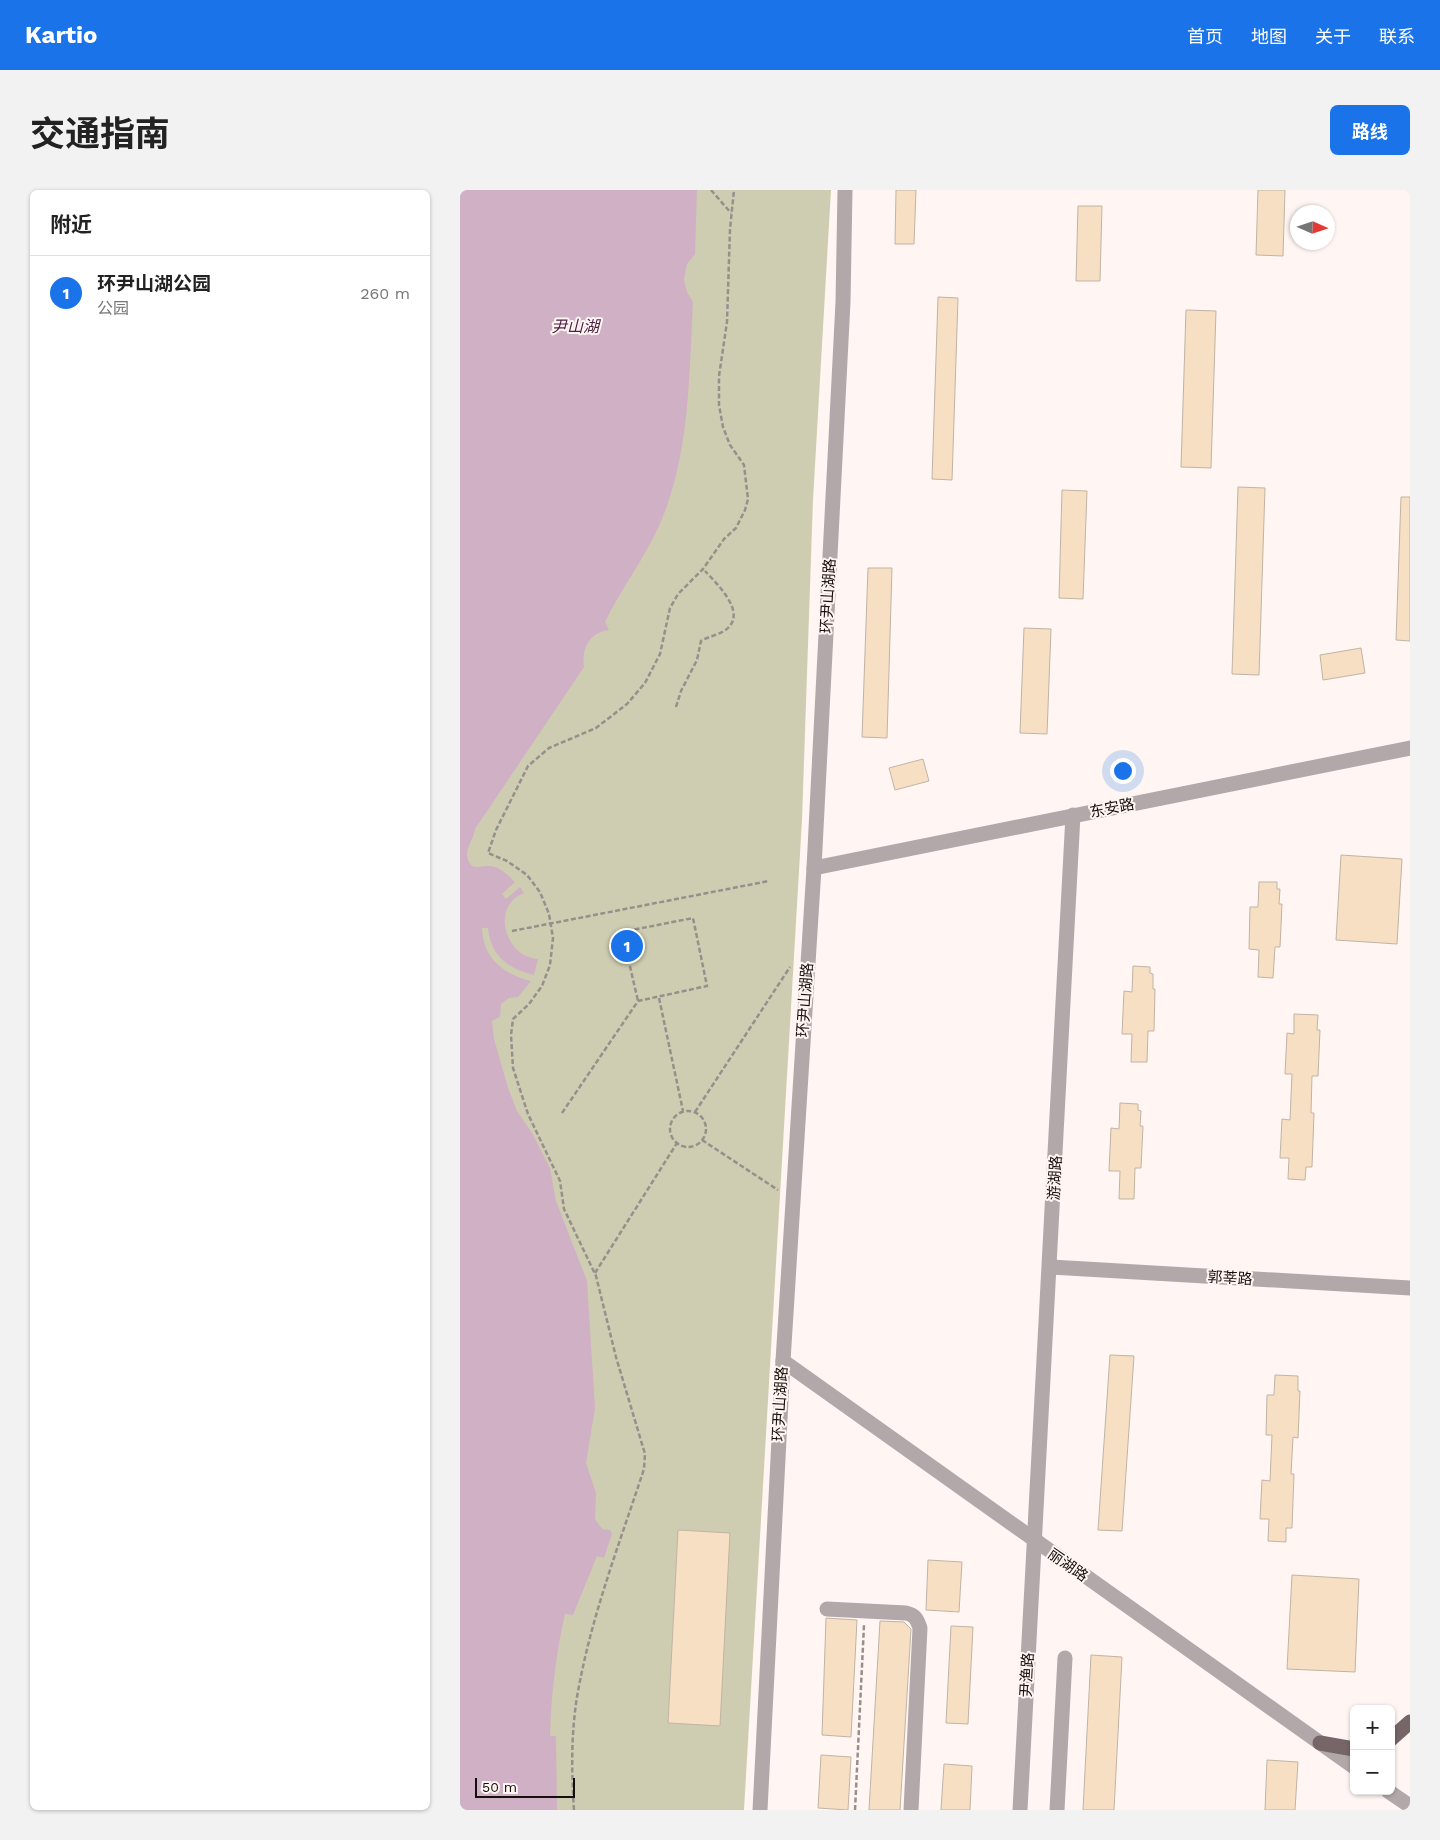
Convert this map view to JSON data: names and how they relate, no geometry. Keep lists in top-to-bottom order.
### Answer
{
  "streets": {
    "street": [
      "环尹山湖路",
      "东安路",
      "游湖路",
      "郭莘路",
      "丽湖路",
      "尹渔路"
    ]
  },
  "crossings": [
    ["环尹山湖路", "东安路"],
    ["环尹山湖路", "丽湖路"],
    ["东安路", "游湖路"],
    ["游湖路", "郭莘路"],
    ["游湖路", "丽湖路"],
    ["游湖路", "尹渔路"],
    ["丽湖路", "尹渔路"]
  ],
  "water": ["尹山湖"],
  "scale_bar": "50 m",
  "north": "right",
  "page": {
    "header": "Kartio",
    "nav": [
      "首页",
      "地图",
      "关于",
      "联系"
    ],
    "title": "交通指南",
    "buttons": "路线",
    "heading": "附近",
    "list": [
      {
        "mark": "1",
        "name": "环尹山湖公园",
        "note": "公园",
        "value": "260 m"
      }
    ],
    "pins": "1",
    "map_buttons": ["+", "−"],
    "scale": "50 m"
  }
}
